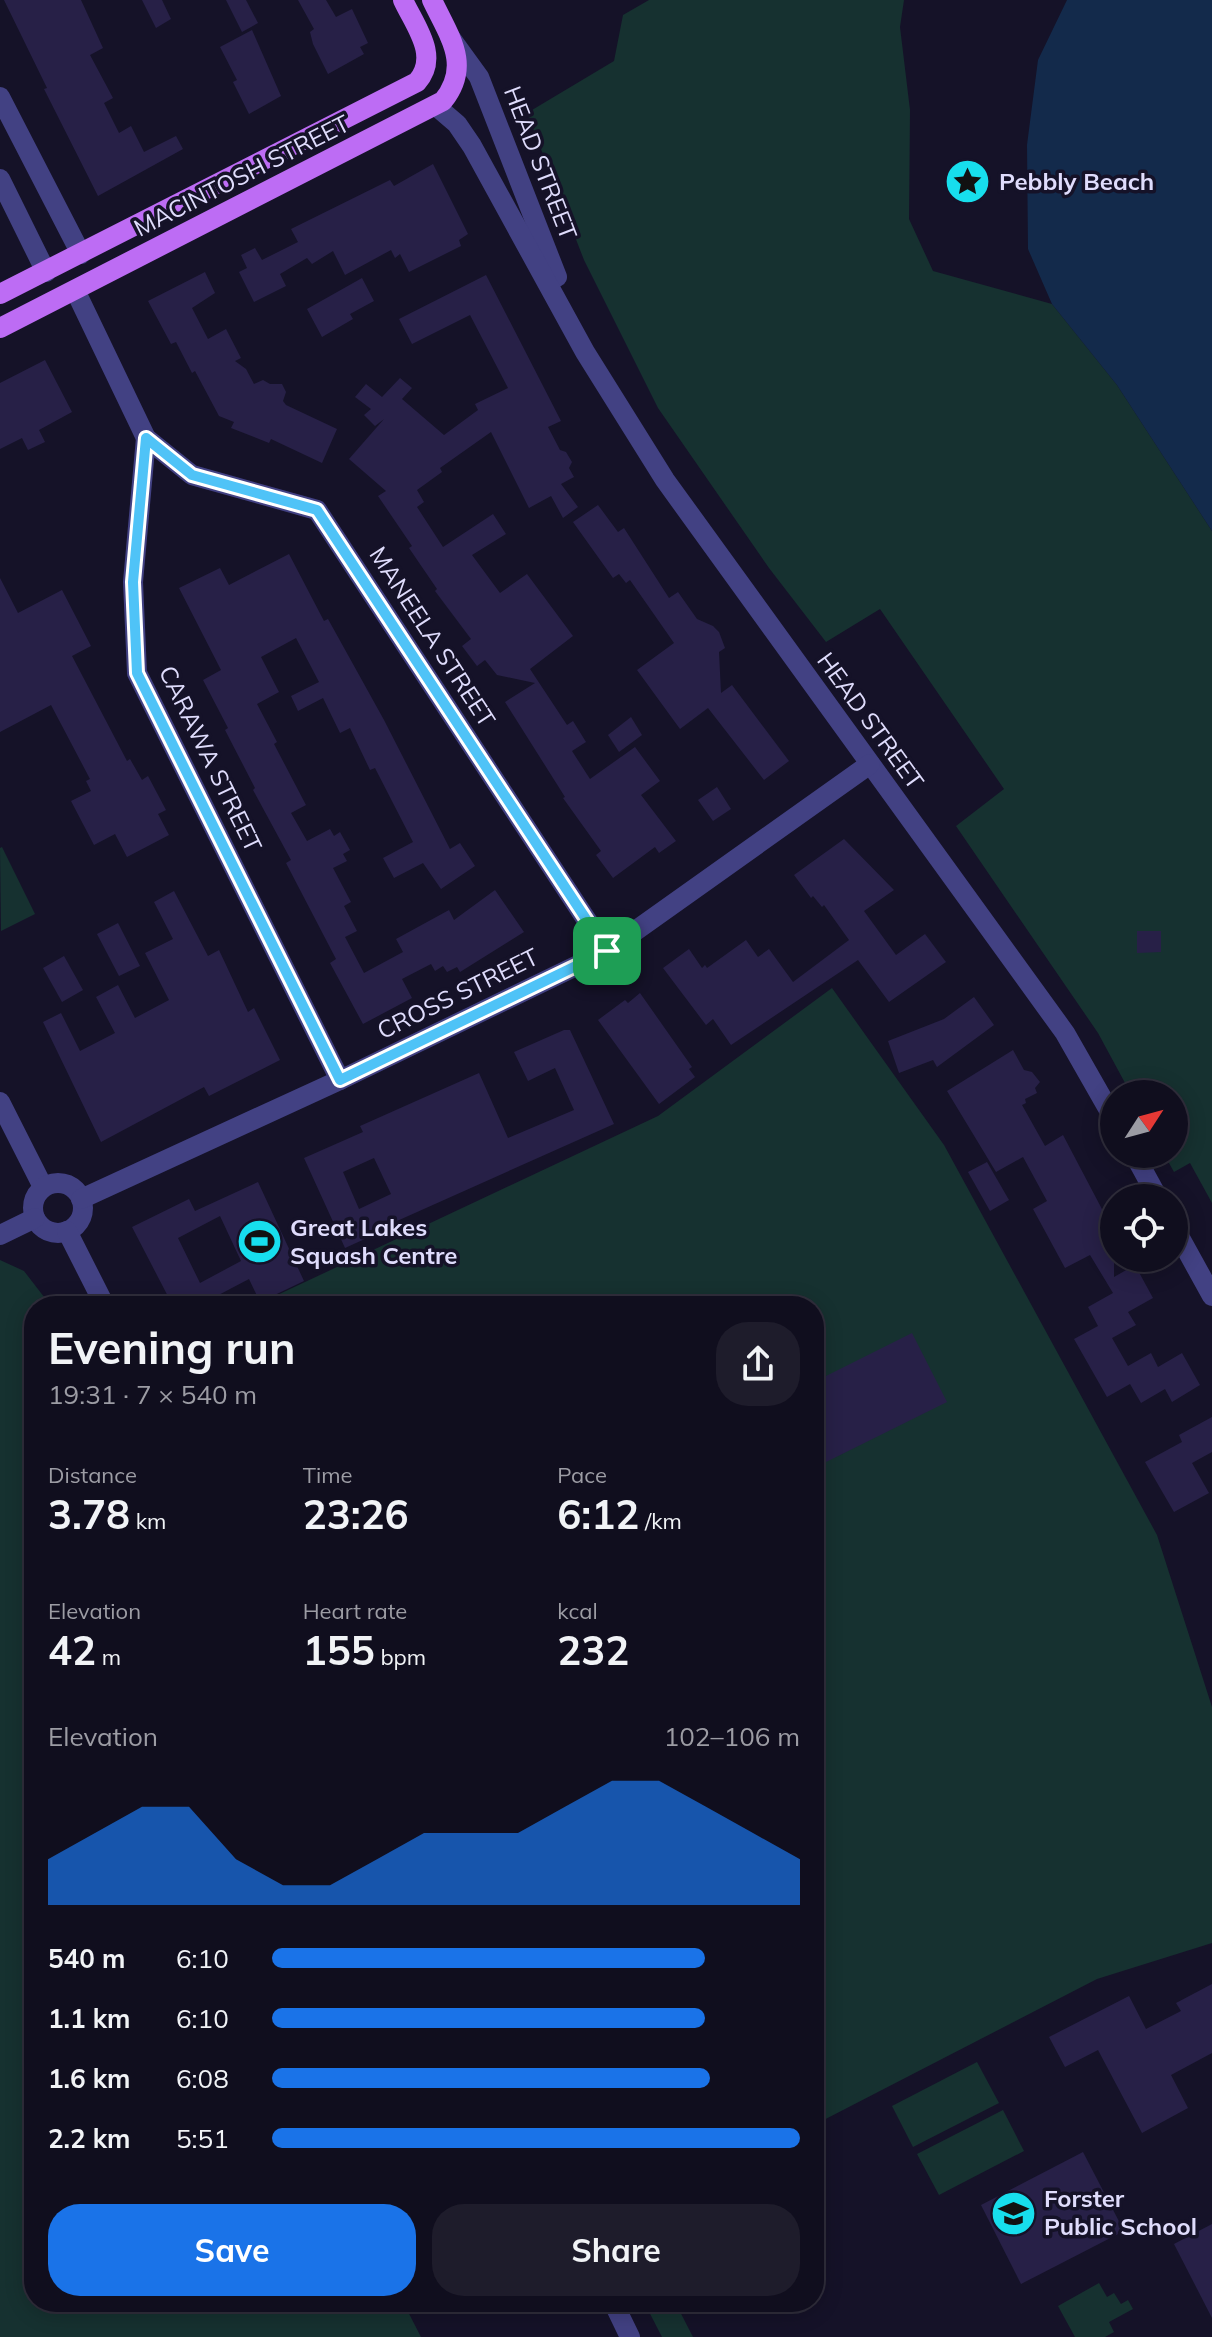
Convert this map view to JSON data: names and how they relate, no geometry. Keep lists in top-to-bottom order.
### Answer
{
  "streets": {
    "main road": ["HEAD STREET", "MACINTOSH STREET"],
    "street": ["MANEELA STREET", "CARAWA STREET", "CROSS STREET"]
  },
  "crossings": [
    ["HEAD STREET", "MACINTOSH STREET"],
    ["HEAD STREET", "CROSS STREET"],
    ["MANEELA STREET", "CARAWA STREET"],
    ["MANEELA STREET", "CROSS STREET"],
    ["CARAWA STREET", "CROSS STREET"]
  ],
  "places": {
    "place": ["Pebbly Beach"],
    "sports": ["Great Lakes Squash Centre"],
    "school or university": ["Forster Public School"]
  },
  "north": "top right",
  "page": {
    "heading": ["Evening run", "19:31 · 7 × 540 m"],
    "stats": [
      ["Distance", "3.78 km"],
      ["Time", "23:26"],
      ["Pace", "6:12 /km"],
      ["Elevation", "42 m"],
      ["Heart rate", "155 bpm"],
      ["kcal", "232"]
    ],
    "chart": ["Elevation", "102–106 m"],
    "list": [
      {
        "name": "540 m",
        "note": "6:10"
      },
      {
        "name": "1.1 km",
        "note": "6:10"
      },
      {
        "name": "1.6 km",
        "note": "6:08"
      },
      {
        "name": "2.2 km",
        "note": "5:51"
      }
    ],
    "buttons": ["Save", "Share"]
  }
}
